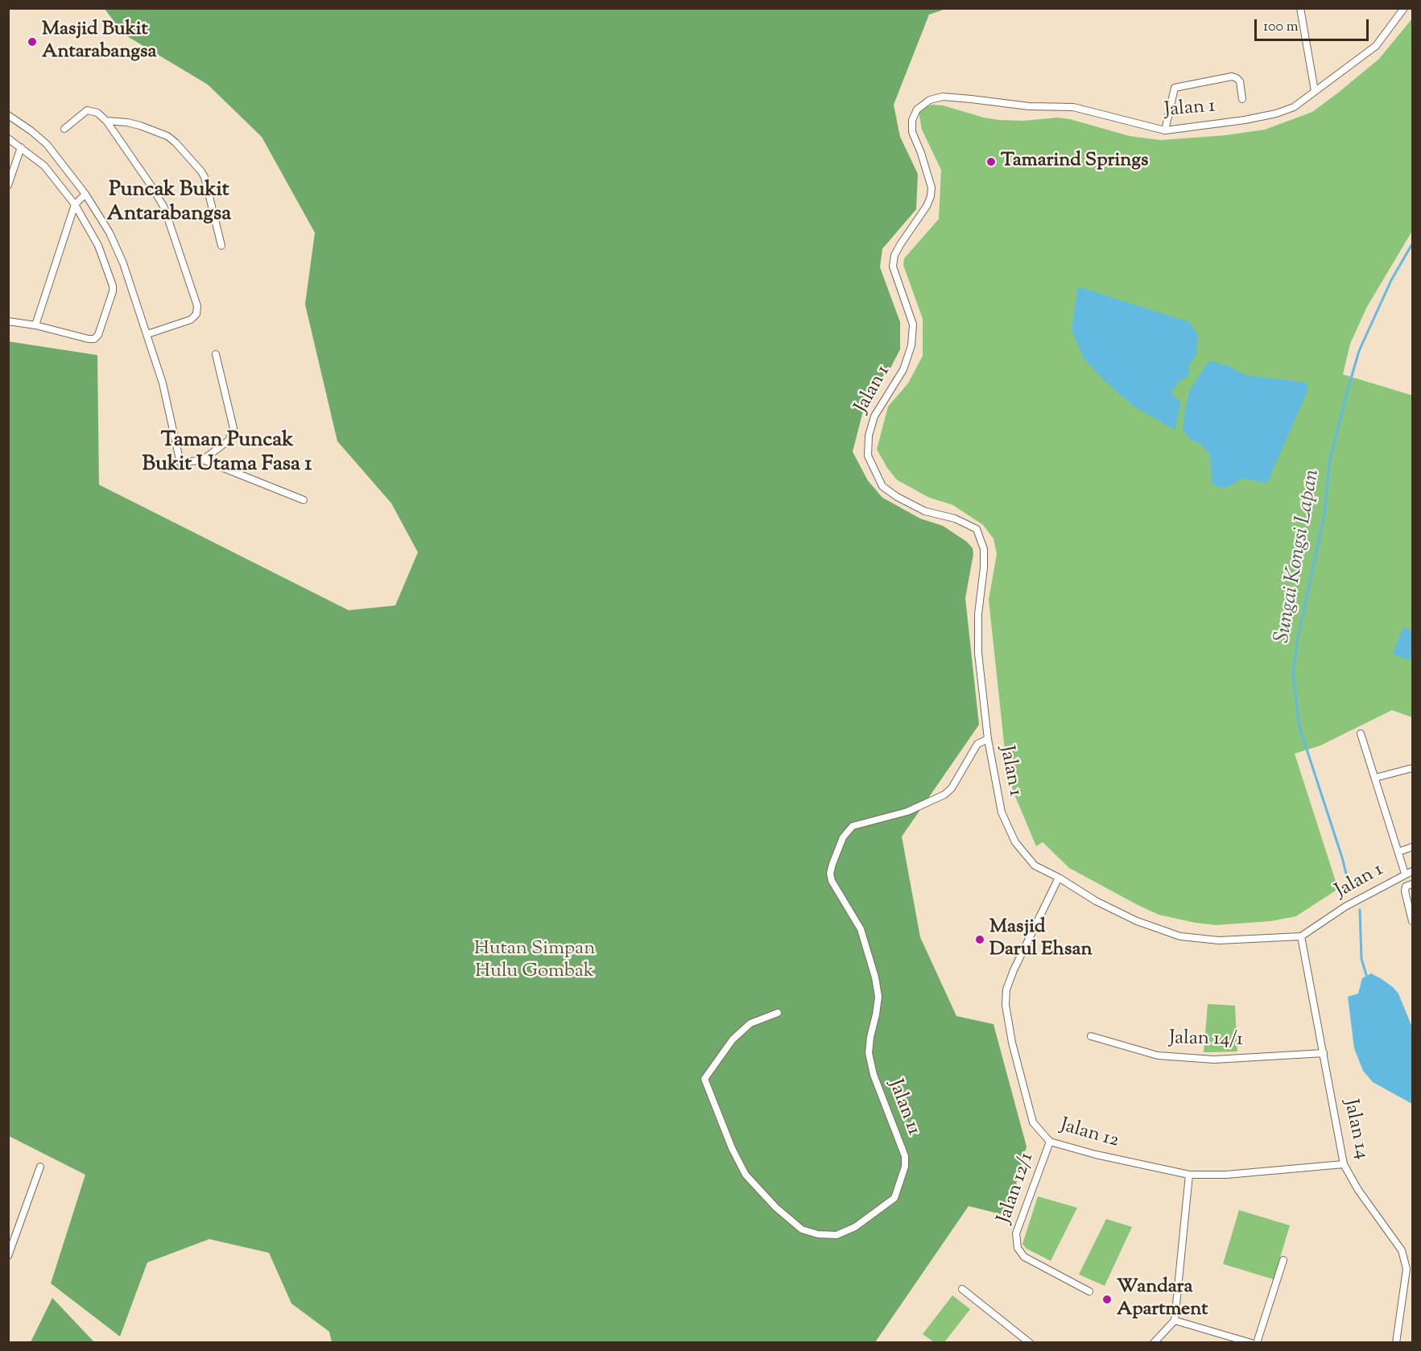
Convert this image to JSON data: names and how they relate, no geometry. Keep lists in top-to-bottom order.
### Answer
{
  "streets": {
    "street": [
      "Jalan 1",
      "Jalan 14/1",
      "Jalan 11",
      "Jalan 14",
      "Jalan 12",
      "Jalan 12/1"
    ]
  },
  "crossings": [
    ["Jalan 1", "Jalan 11"],
    ["Jalan 1", "Jalan 14"],
    ["Jalan 1", "Jalan 12"],
    ["Jalan 14/1", "Jalan 14"],
    ["Jalan 14", "Jalan 12"],
    ["Jalan 12", "Jalan 12/1"]
  ],
  "districts": ["Puncak Bukit Antarabangsa", "Taman Puncak Bukit Utama Fasa 1"],
  "water": ["Sungai Kongsi Lapan"],
  "parks": ["Hutan Simpan Hulu Gombak"],
  "places": [
    "Masjid Bukit Antarabangsa",
    "Tamarind Springs",
    "Masjid Darul Ehsan",
    "Wandara Apartment"
  ],
  "scale_bar": "100 m"
}
